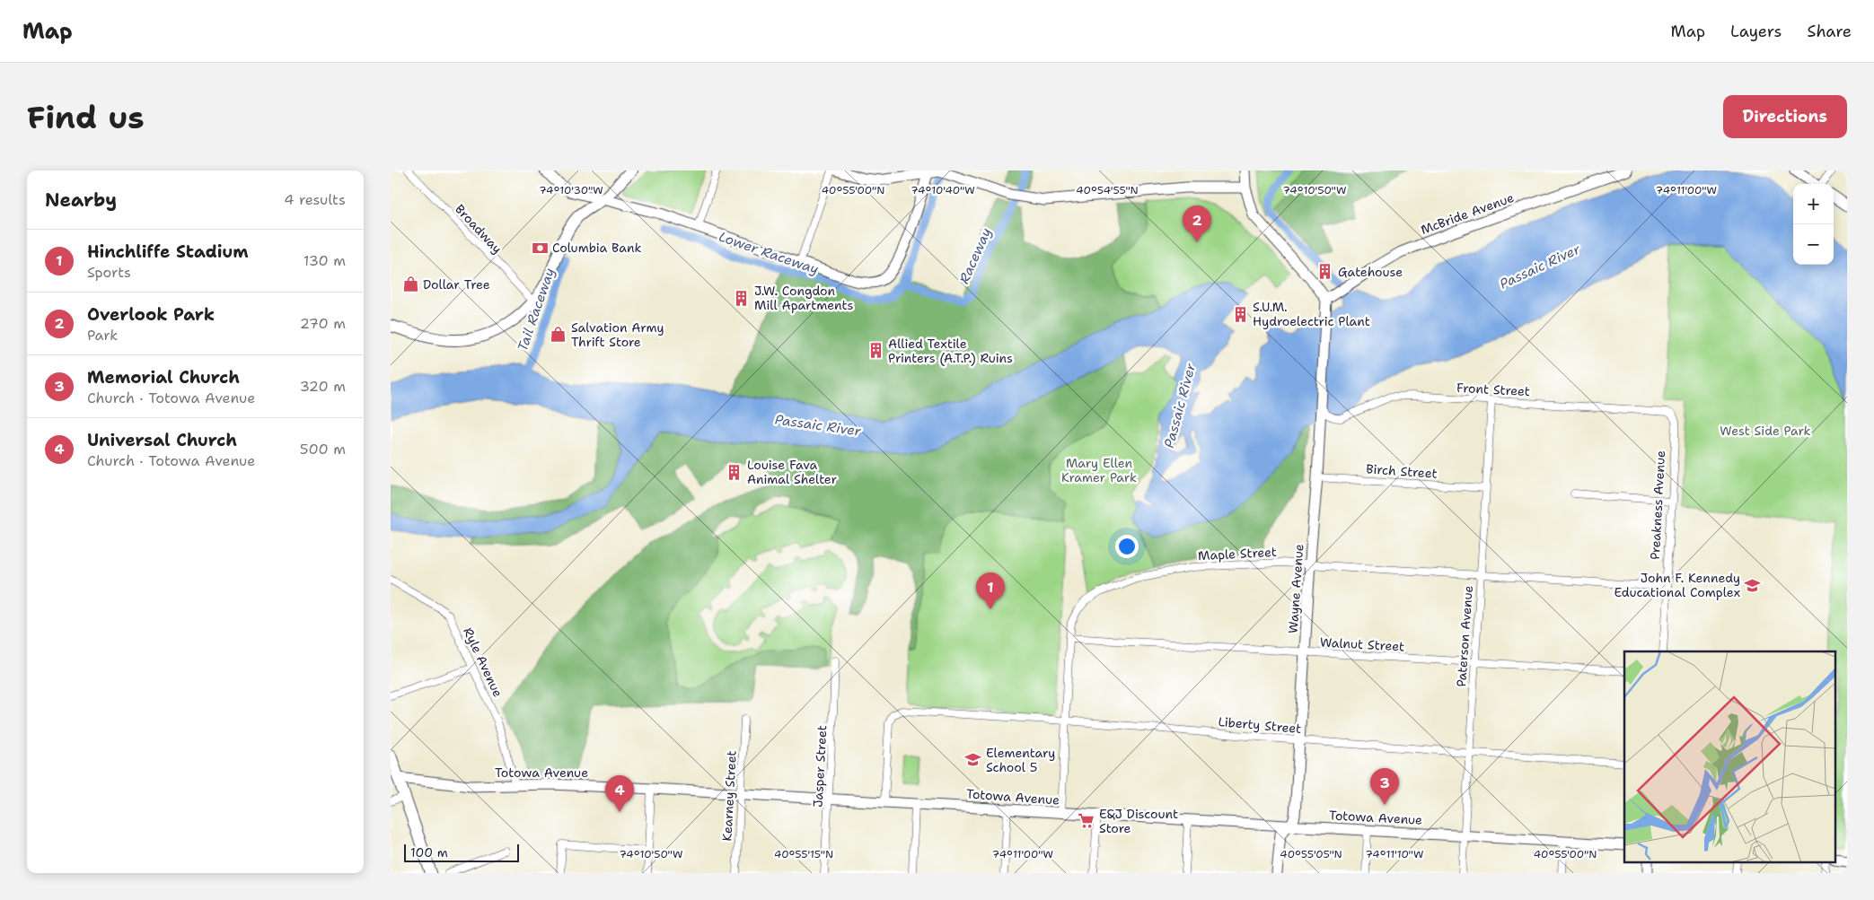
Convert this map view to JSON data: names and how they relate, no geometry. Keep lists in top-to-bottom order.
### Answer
{
  "streets": {
    "street": [
      "McBride Avenue",
      "Broadway",
      "Front Street",
      "Birch Street",
      "Preakness Avenue",
      "Maple Street",
      "Wayne Avenue",
      "Paterson Avenue",
      "Walnut Street",
      "Ryle Avenue",
      "Liberty Street",
      "Jasper Street",
      "Totowa Avenue",
      "Kearney Street"
    ]
  },
  "crossings": [
    ["McBride Avenue", "Wayne Avenue"],
    ["Front Street", "Preakness Avenue"],
    ["Front Street", "Wayne Avenue"],
    ["Front Street", "Paterson Avenue"],
    ["Birch Street", "Wayne Avenue"],
    ["Birch Street", "Paterson Avenue"],
    ["Preakness Avenue", "Maple Street"],
    ["Maple Street", "Wayne Avenue"],
    ["Maple Street", "Paterson Avenue"],
    ["Maple Street", "Walnut Street"],
    ["Maple Street", "Liberty Street"],
    ["Maple Street", "Totowa Avenue"],
    ["Wayne Avenue", "Walnut Street"],
    ["Wayne Avenue", "Liberty Street"],
    ["Wayne Avenue", "Totowa Avenue"],
    ["Paterson Avenue", "Walnut Street"],
    ["Paterson Avenue", "Liberty Street"],
    ["Paterson Avenue", "Totowa Avenue"],
    ["Ryle Avenue", "Totowa Avenue"],
    ["Liberty Street", "Totowa Avenue"],
    ["Jasper Street", "Totowa Avenue"],
    ["Totowa Avenue", "Kearney Street"]
  ],
  "water": [
    "Lower Raceway",
    "Raceway",
    "Passaic River",
    "Tail Raceway"
  ],
  "parks": ["West Side Park", "Mary Ellen Kramer Park"],
  "places": {
    "bank": ["Columbia Bank"],
    "building": [
      "Gatehouse",
      "J.W. Congdon Mill Apartments",
      "S.U.M. Hydroelectric Plant",
      "Allied Textile Printers (A.T.P.) Ruins",
      "Louise Fava Animal Shelter"
    ],
    "shop": ["Dollar Tree", "Salvation Army Thrift Store"],
    "school or university": ["John F. Kennedy Educational Complex", "Elementary School 5"],
    "supermarket": ["E&J Discount Store"]
  },
  "scale_bar": "100 m",
  "page": {
    "header": "Map",
    "nav": ["Map", "Layers", "Share"],
    "buttons": "Directions",
    "title": "Find us",
    "heading": ["Nearby", "4 results"],
    "map_buttons": ["+", "−"],
    "pins": [
      "2",
      "1",
      "3",
      "4"
    ],
    "list": [
      {
        "mark": "1",
        "name": "Hinchliffe Stadium",
        "note": "Sports",
        "value": "130 m"
      },
      {
        "mark": "2",
        "name": "Overlook Park",
        "note": "Park",
        "value": "270 m"
      },
      {
        "mark": "3",
        "name": "Memorial Church",
        "note": "Church · Totowa Avenue",
        "value": "320 m"
      },
      {
        "mark": "4",
        "name": "Universal Church",
        "note": "Church · Totowa Avenue",
        "value": "500 m"
      }
    ],
    "scale": "100 m"
  },
  "coordinates": [
    "40°55'00\"N",
    "40°54'55\"N",
    "74°10'30\"W",
    "74°10'40\"W",
    "74°11'00\"W",
    "74°10'50\"W",
    "74°11'10\"W",
    "40°55'15\"N",
    "40°55'05\"N"
  ]
}
